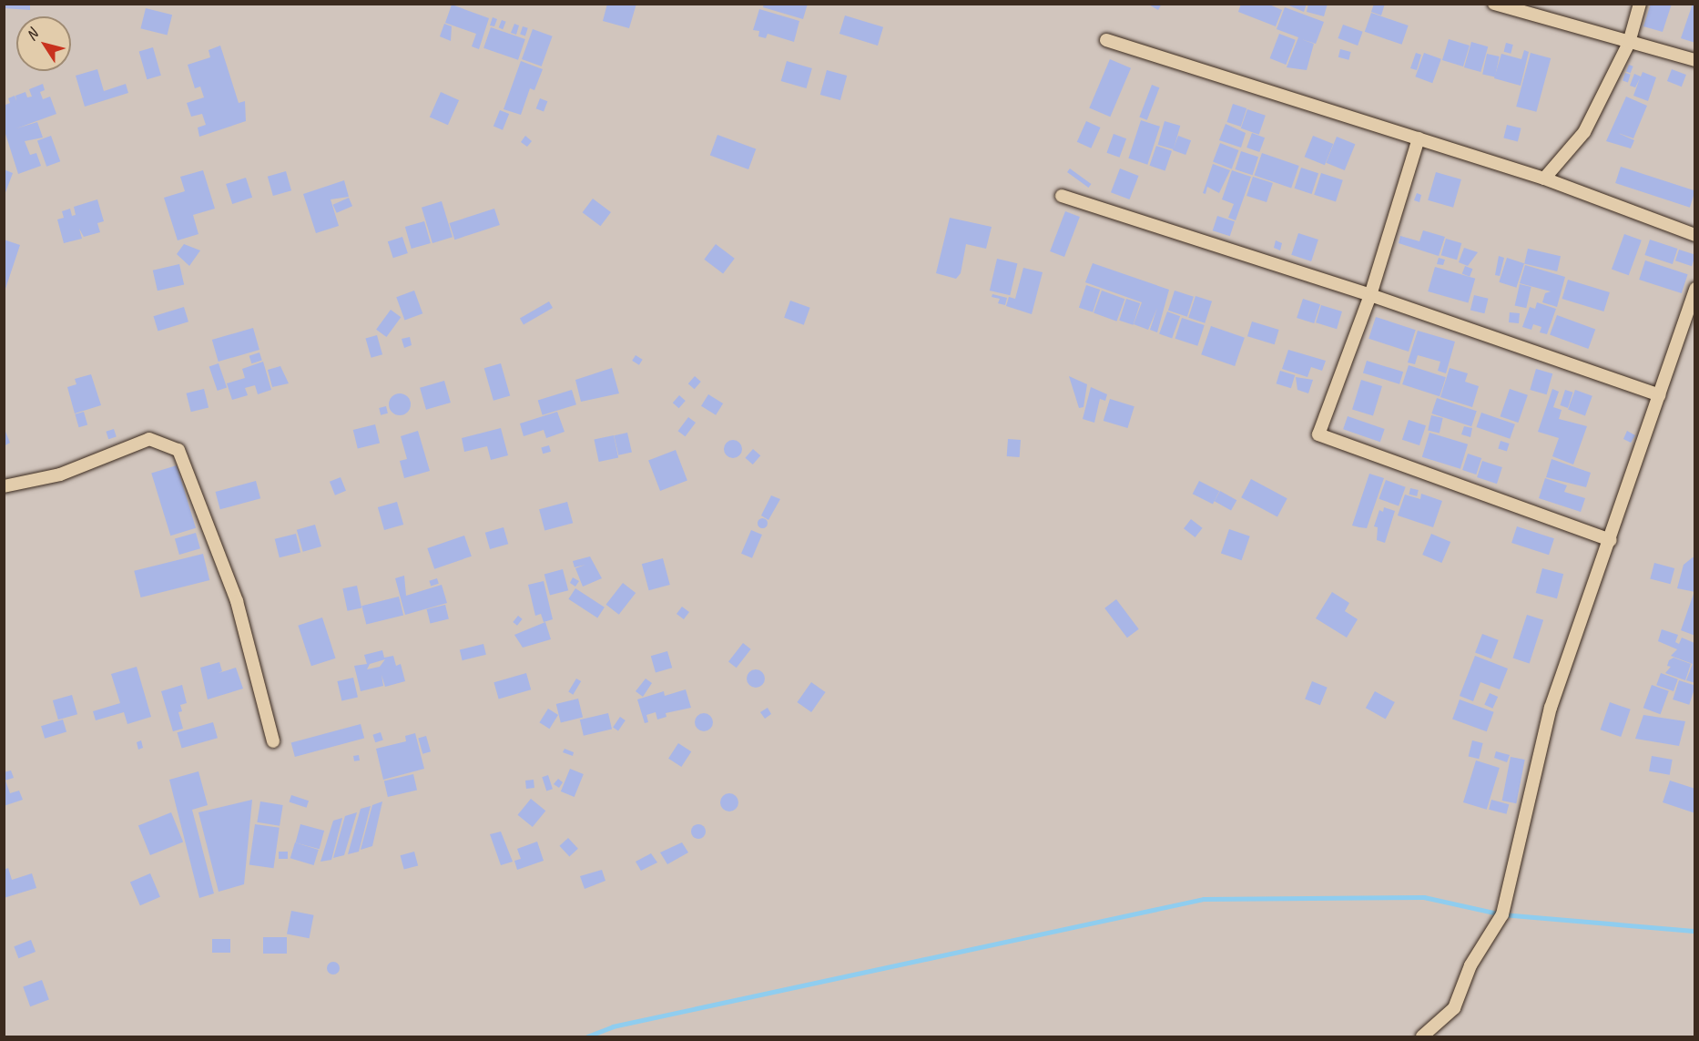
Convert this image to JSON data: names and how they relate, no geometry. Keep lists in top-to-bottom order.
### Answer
{
  "north": "top left"
}
